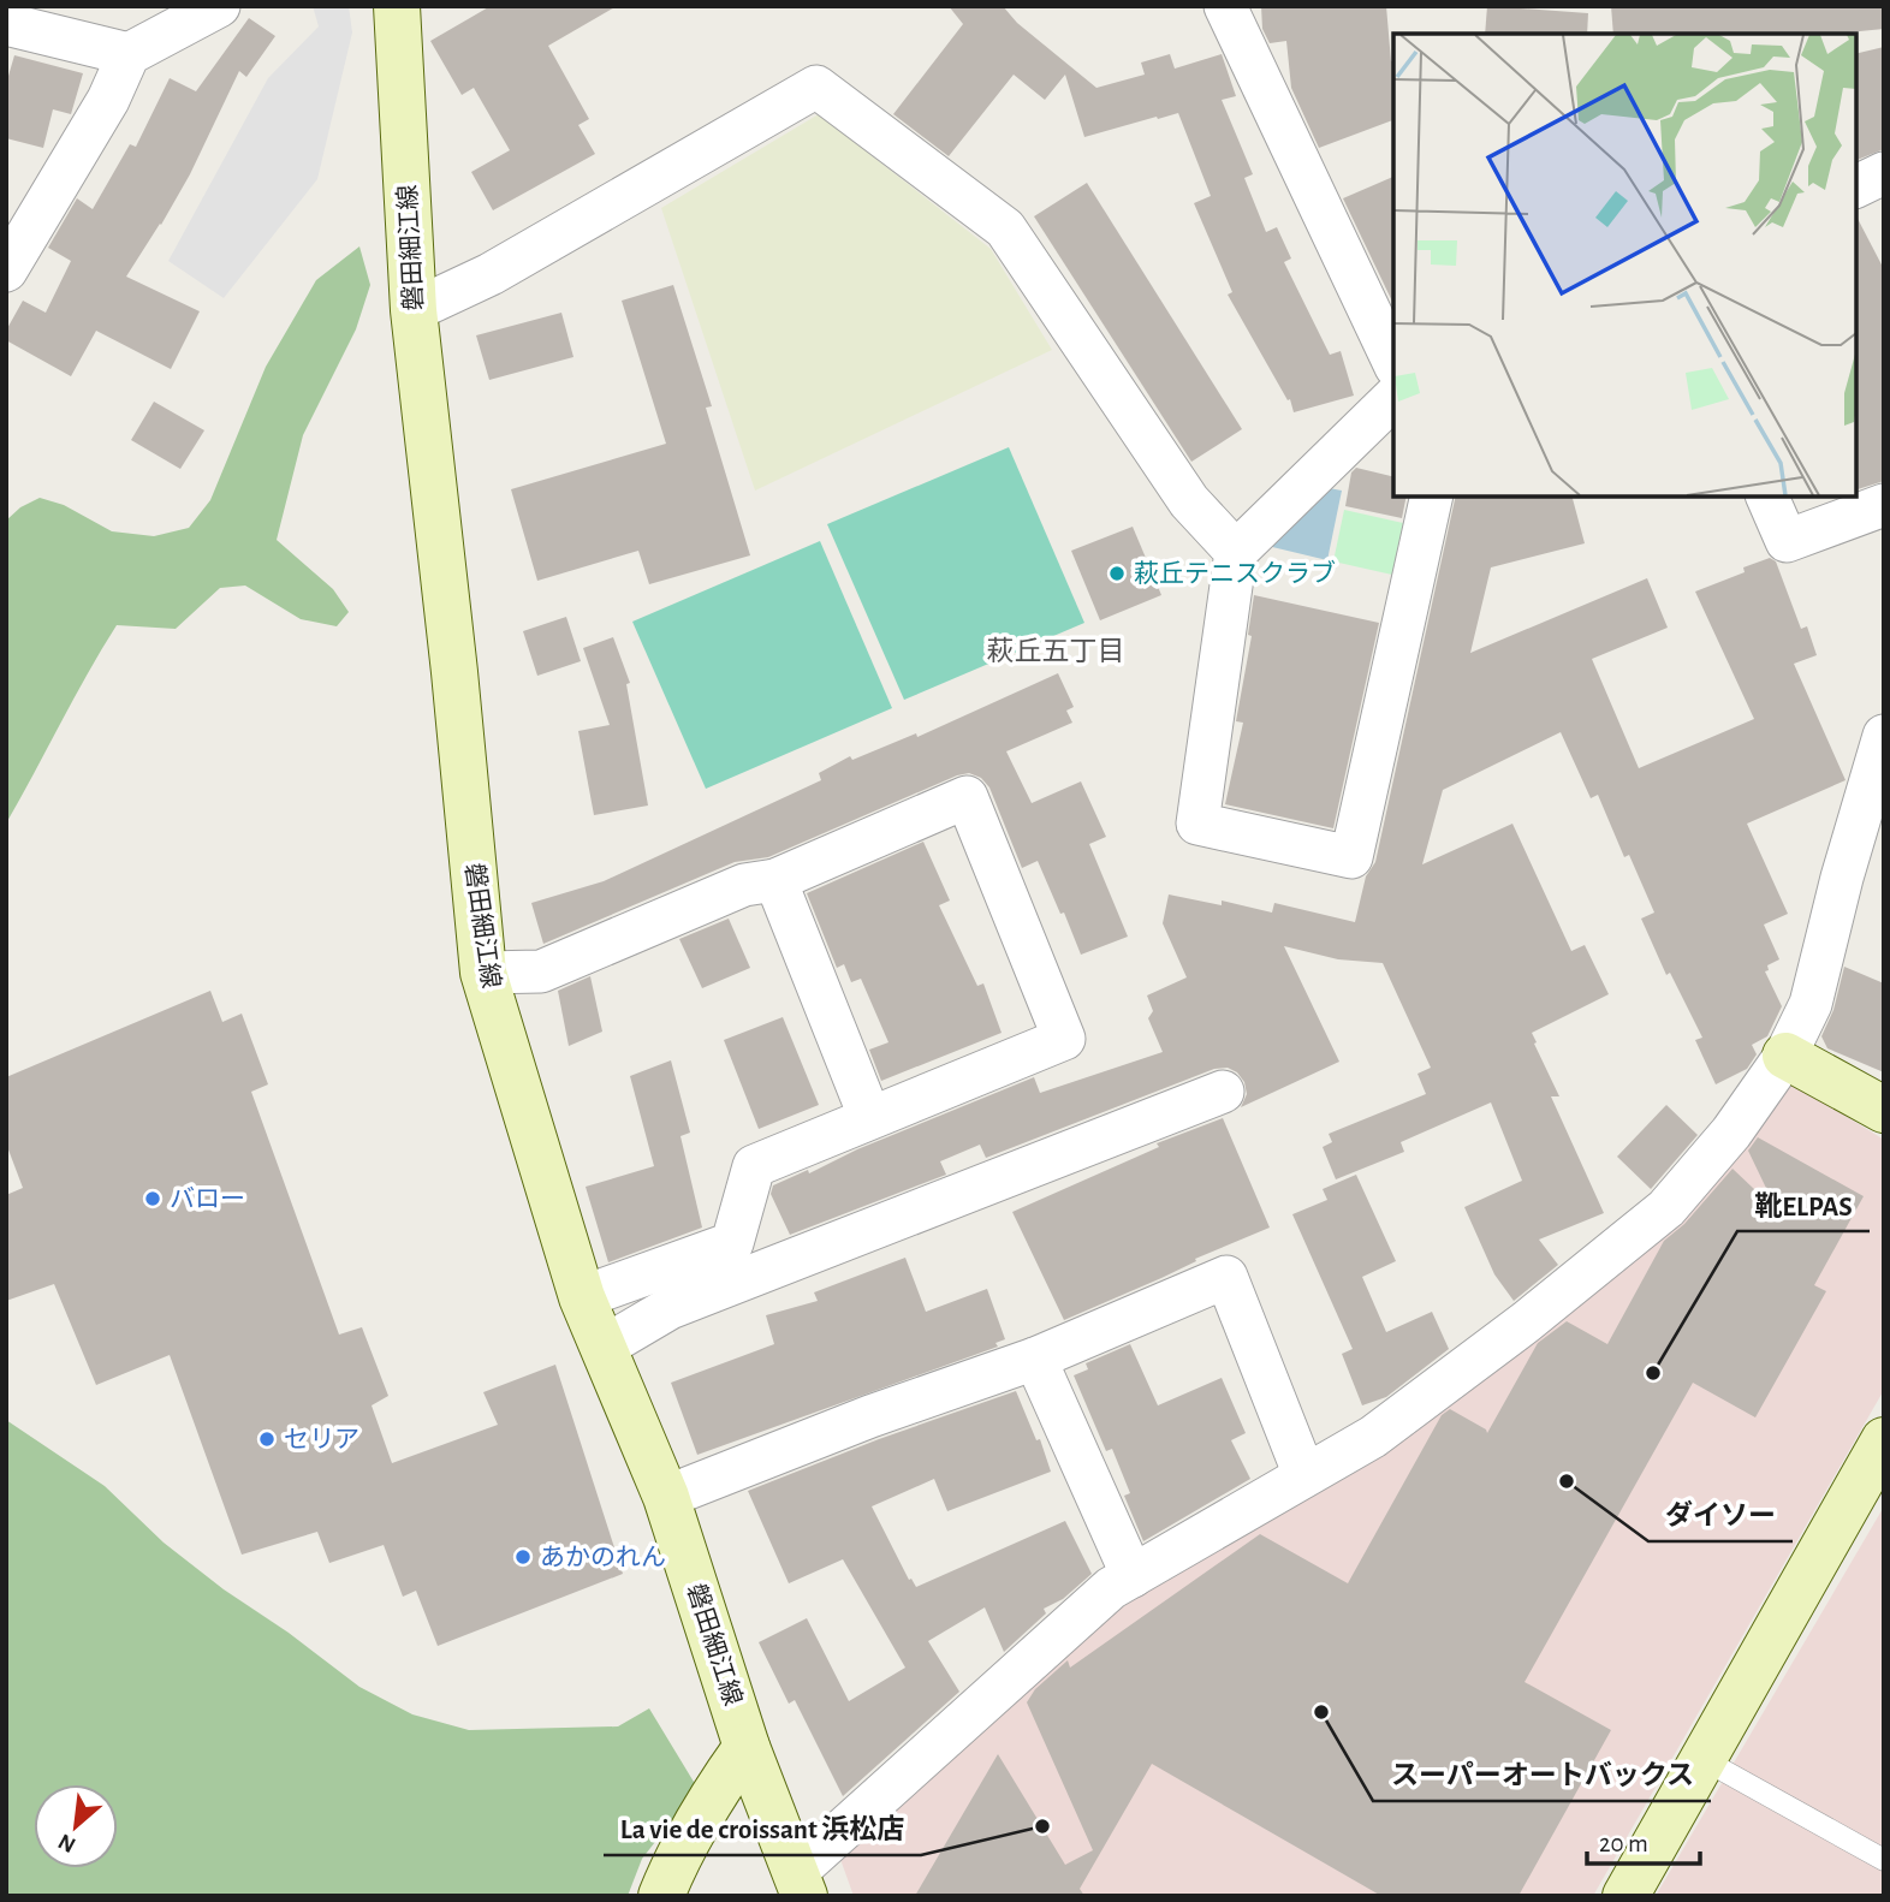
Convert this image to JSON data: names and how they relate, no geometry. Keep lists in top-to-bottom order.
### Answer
{
  "streets": {
    "main road": ["磐田細江線"]
  },
  "districts": ["萩丘五丁目"],
  "places": [
    "萩丘テニスクラブ",
    "バロー",
    "靴ELPAS",
    "セリア",
    "ダイソー",
    "あかのれん",
    "スーパーオートバックス",
    "La vie de croissant 浜松店"
  ],
  "scale_bar": "20 m",
  "north": "bottom left"
}
